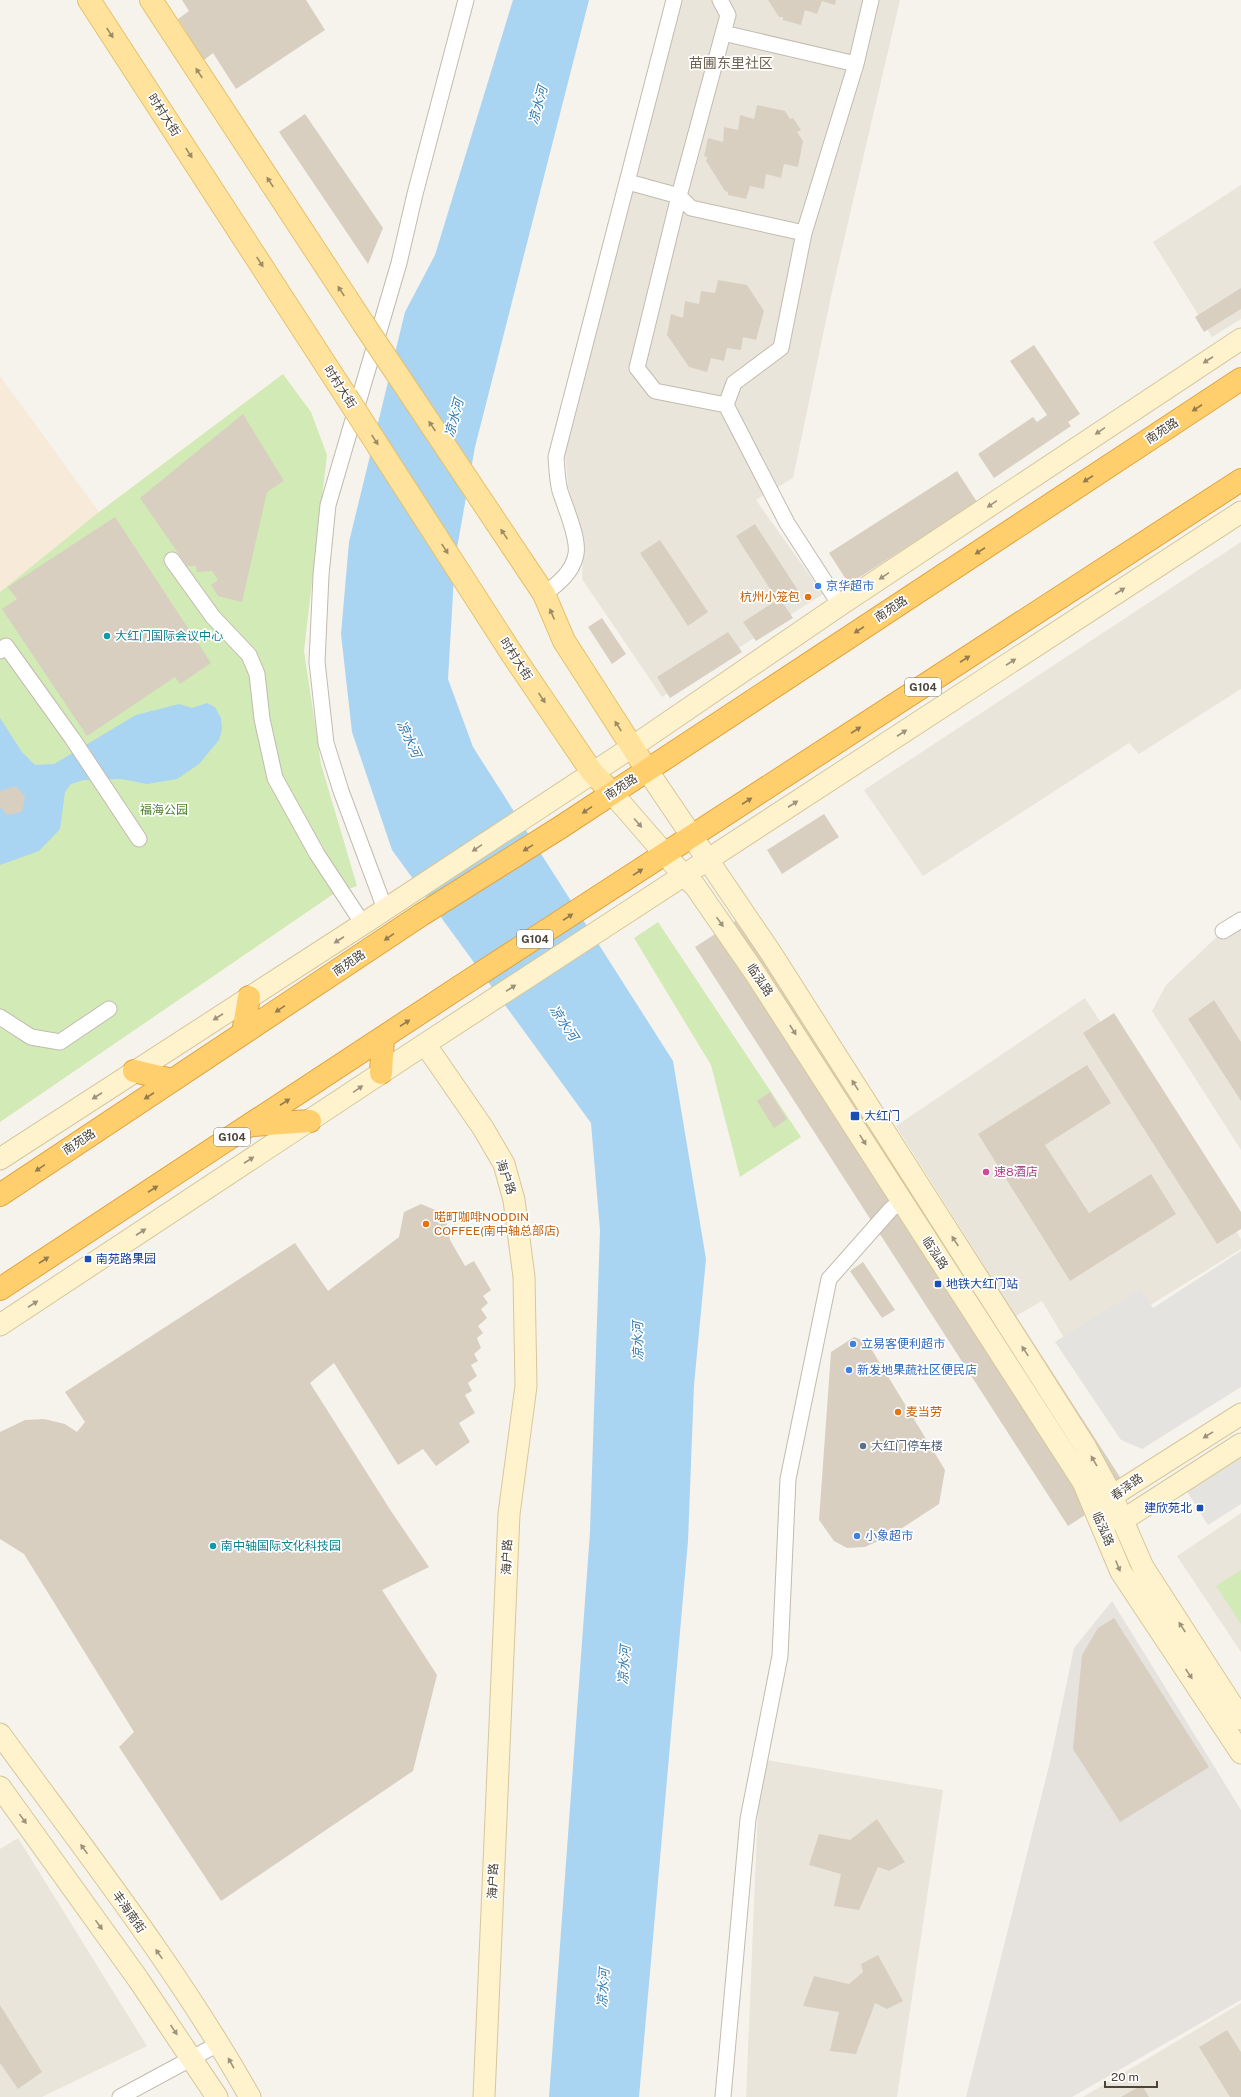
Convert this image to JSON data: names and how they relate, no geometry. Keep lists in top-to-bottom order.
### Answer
{
  "streets": {
    "highway": ["南苑路", "G104"],
    "main road": ["时村大街"],
    "street": [
      "临泓路",
      "海户路",
      "春泽路",
      "丰海南街"
    ]
  },
  "crossings": [
    ["时村大街", "南苑路"],
    ["时村大街", "临泓路"],
    ["南苑路", "临泓路"],
    ["G104", "临泓路"],
    ["临泓路", "春泽路"]
  ],
  "districts": ["苗圃东里社区"],
  "water": ["凉水河"],
  "parks": ["福海公园"],
  "places": {
    "other": [
      "京华超市",
      "杭州小笼包",
      "大红门国际会议中心",
      "速8酒店",
      "喏町咖啡NODDIN COFFEE(南中轴总部店)",
      "立易客便利超市",
      "新发地果蔬社区便民店",
      "麦当劳",
      "大红门停车楼",
      "小象超市",
      "南中轴国际文化科技园"
    ],
    "transit": [
      "大红门",
      "南苑路果园",
      "地铁大红门站",
      "建欣苑北"
    ]
  },
  "scale_bar": "20 m"
}
